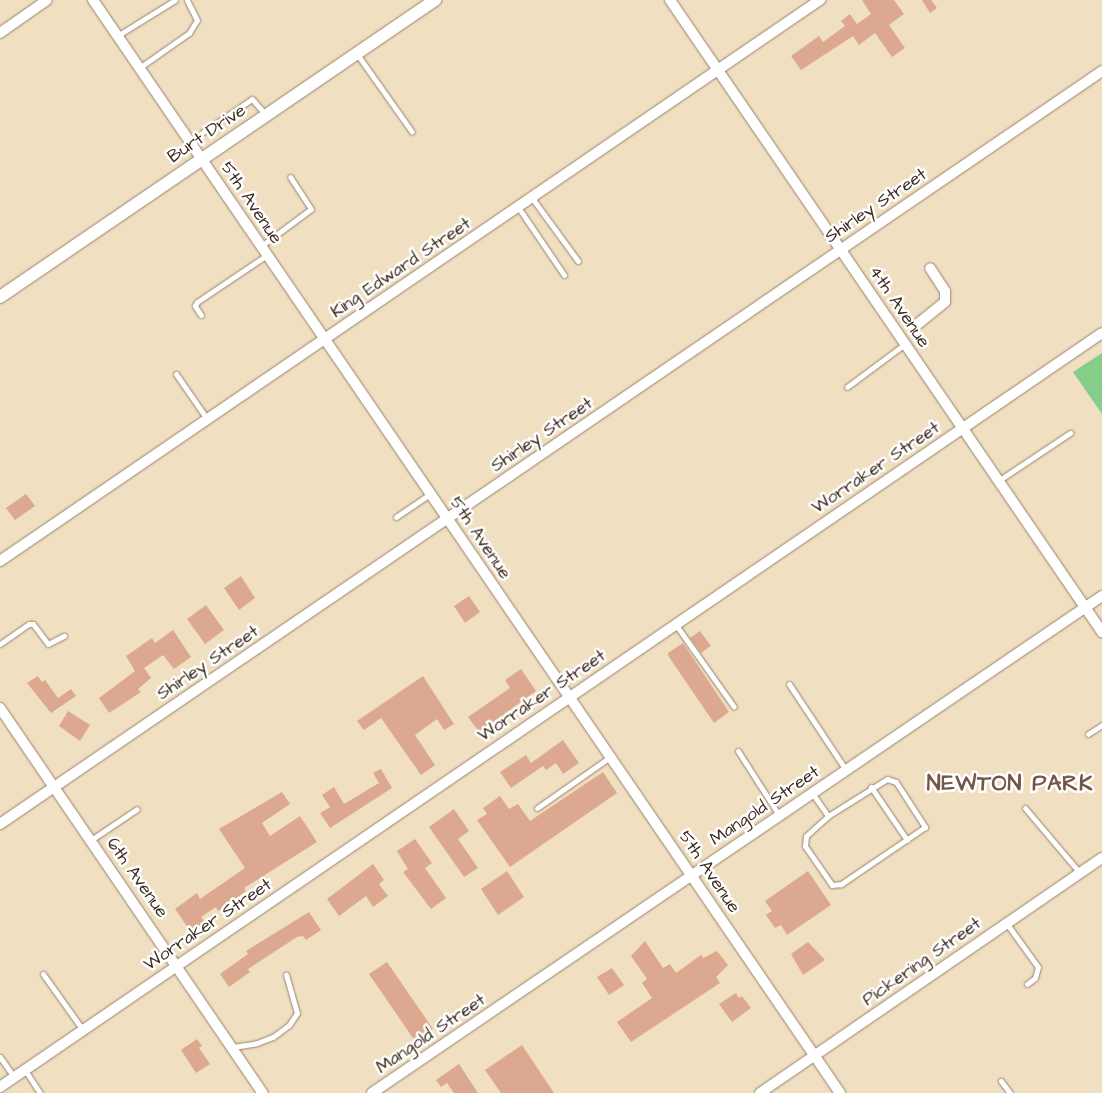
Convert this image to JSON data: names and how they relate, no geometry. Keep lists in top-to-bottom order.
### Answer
{
  "streets": {
    "street": [
      "Burt Drive",
      "5th Avenue",
      "Shirley Street",
      "King Edward Street",
      "4th Avenue",
      "Worraker Street",
      "Mangold Street",
      "6th Avenue",
      "Pickering Street"
    ]
  },
  "crossings": [
    ["Burt Drive", "5th Avenue"],
    ["5th Avenue", "Shirley Street"],
    ["5th Avenue", "King Edward Street"],
    ["5th Avenue", "Worraker Street"],
    ["5th Avenue", "Mangold Street"],
    ["5th Avenue", "Pickering Street"],
    ["Shirley Street", "4th Avenue"],
    ["Shirley Street", "6th Avenue"],
    ["King Edward Street", "4th Avenue"],
    ["4th Avenue", "Worraker Street"],
    ["4th Avenue", "Mangold Street"],
    ["Worraker Street", "6th Avenue"]
  ],
  "districts": ["NEWTON PARK"]
}
